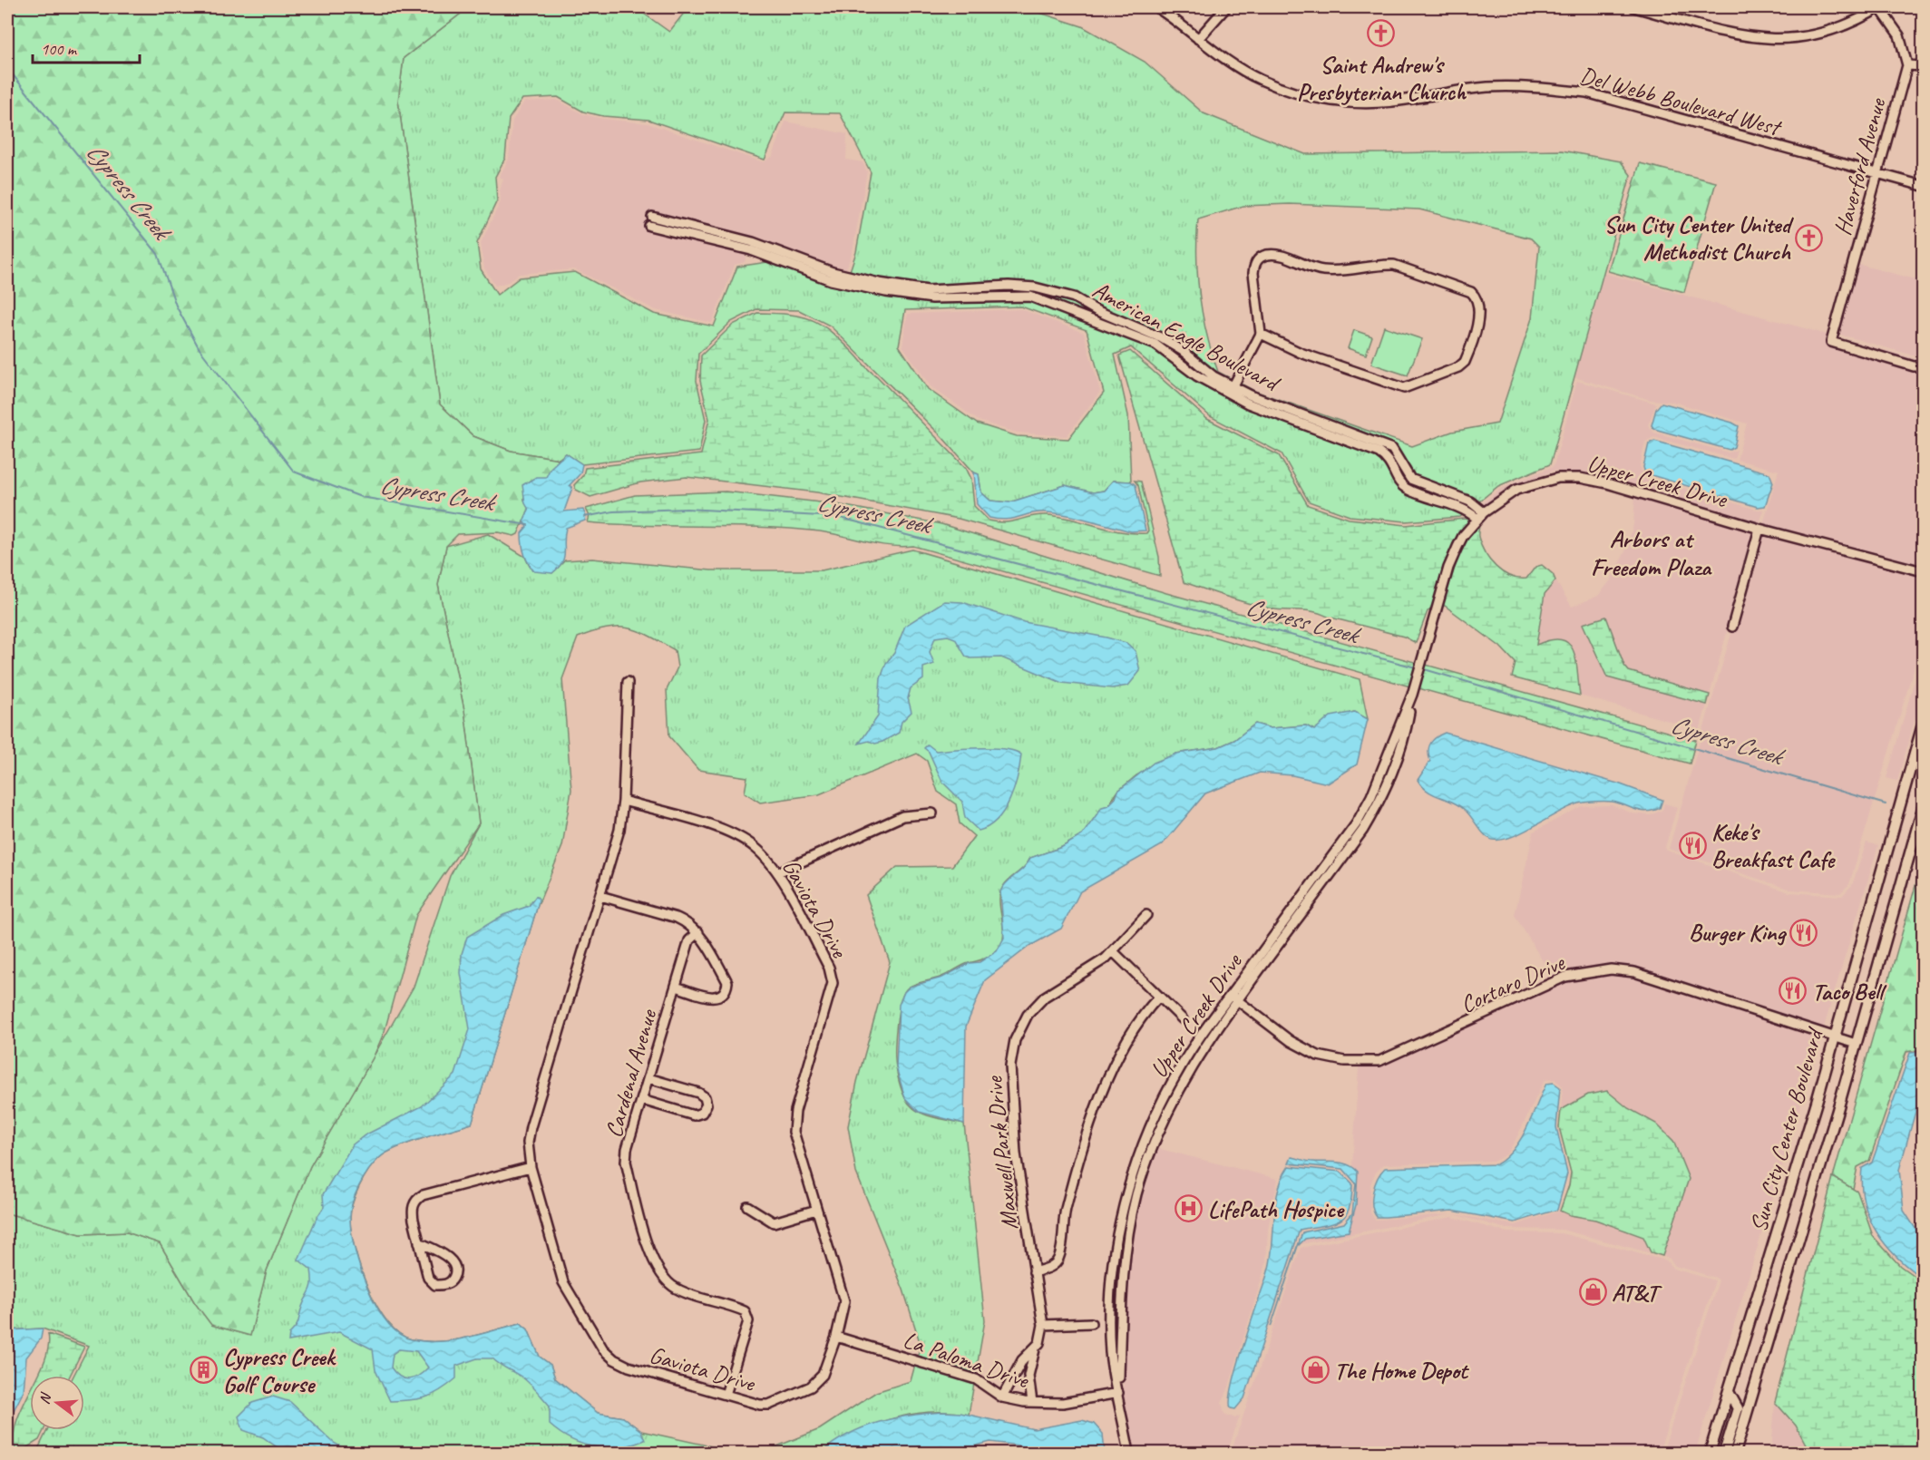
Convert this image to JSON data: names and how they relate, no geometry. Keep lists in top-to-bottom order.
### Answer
{
  "streets": {
    "main road": ["Sun City Center Boulevard"],
    "street": [
      "Del Webb Boulevard West",
      "Haverford Avenue",
      "American Eagle Boulevard",
      "Upper Creek Drive",
      "Gaviota Drive",
      "Cortaro Drive",
      "Cardenal Avenue",
      "Maxwell Park Drive",
      "La Paloma Drive"
    ]
  },
  "crossings": [
    ["Del Webb Boulevard West", "Haverford Avenue"],
    ["American Eagle Boulevard", "Upper Creek Drive"],
    ["Upper Creek Drive", "Cortaro Drive"],
    ["Upper Creek Drive", "La Paloma Drive"],
    ["Gaviota Drive", "Cardenal Avenue"],
    ["Gaviota Drive", "La Paloma Drive"],
    ["Cortaro Drive", "Sun City Center Boulevard"],
    ["Maxwell Park Drive", "La Paloma Drive"]
  ],
  "districts": ["Arbors at Freedom Plaza"],
  "water": ["Cypress Creek"],
  "places": {
    "church": ["Saint Andrew's Presbyterian Church", "Sun City Center United Methodist Church"],
    "restaurant": ["Keke's Breakfast Cafe", "Burger King", "Taco Bell"],
    "hospital": ["LifePath Hospice"],
    "shop": ["AT&T", "The Home Depot"],
    "building": ["Cypress Creek Golf Course"]
  },
  "scale_bar": "100 m",
  "north": "left"
}
